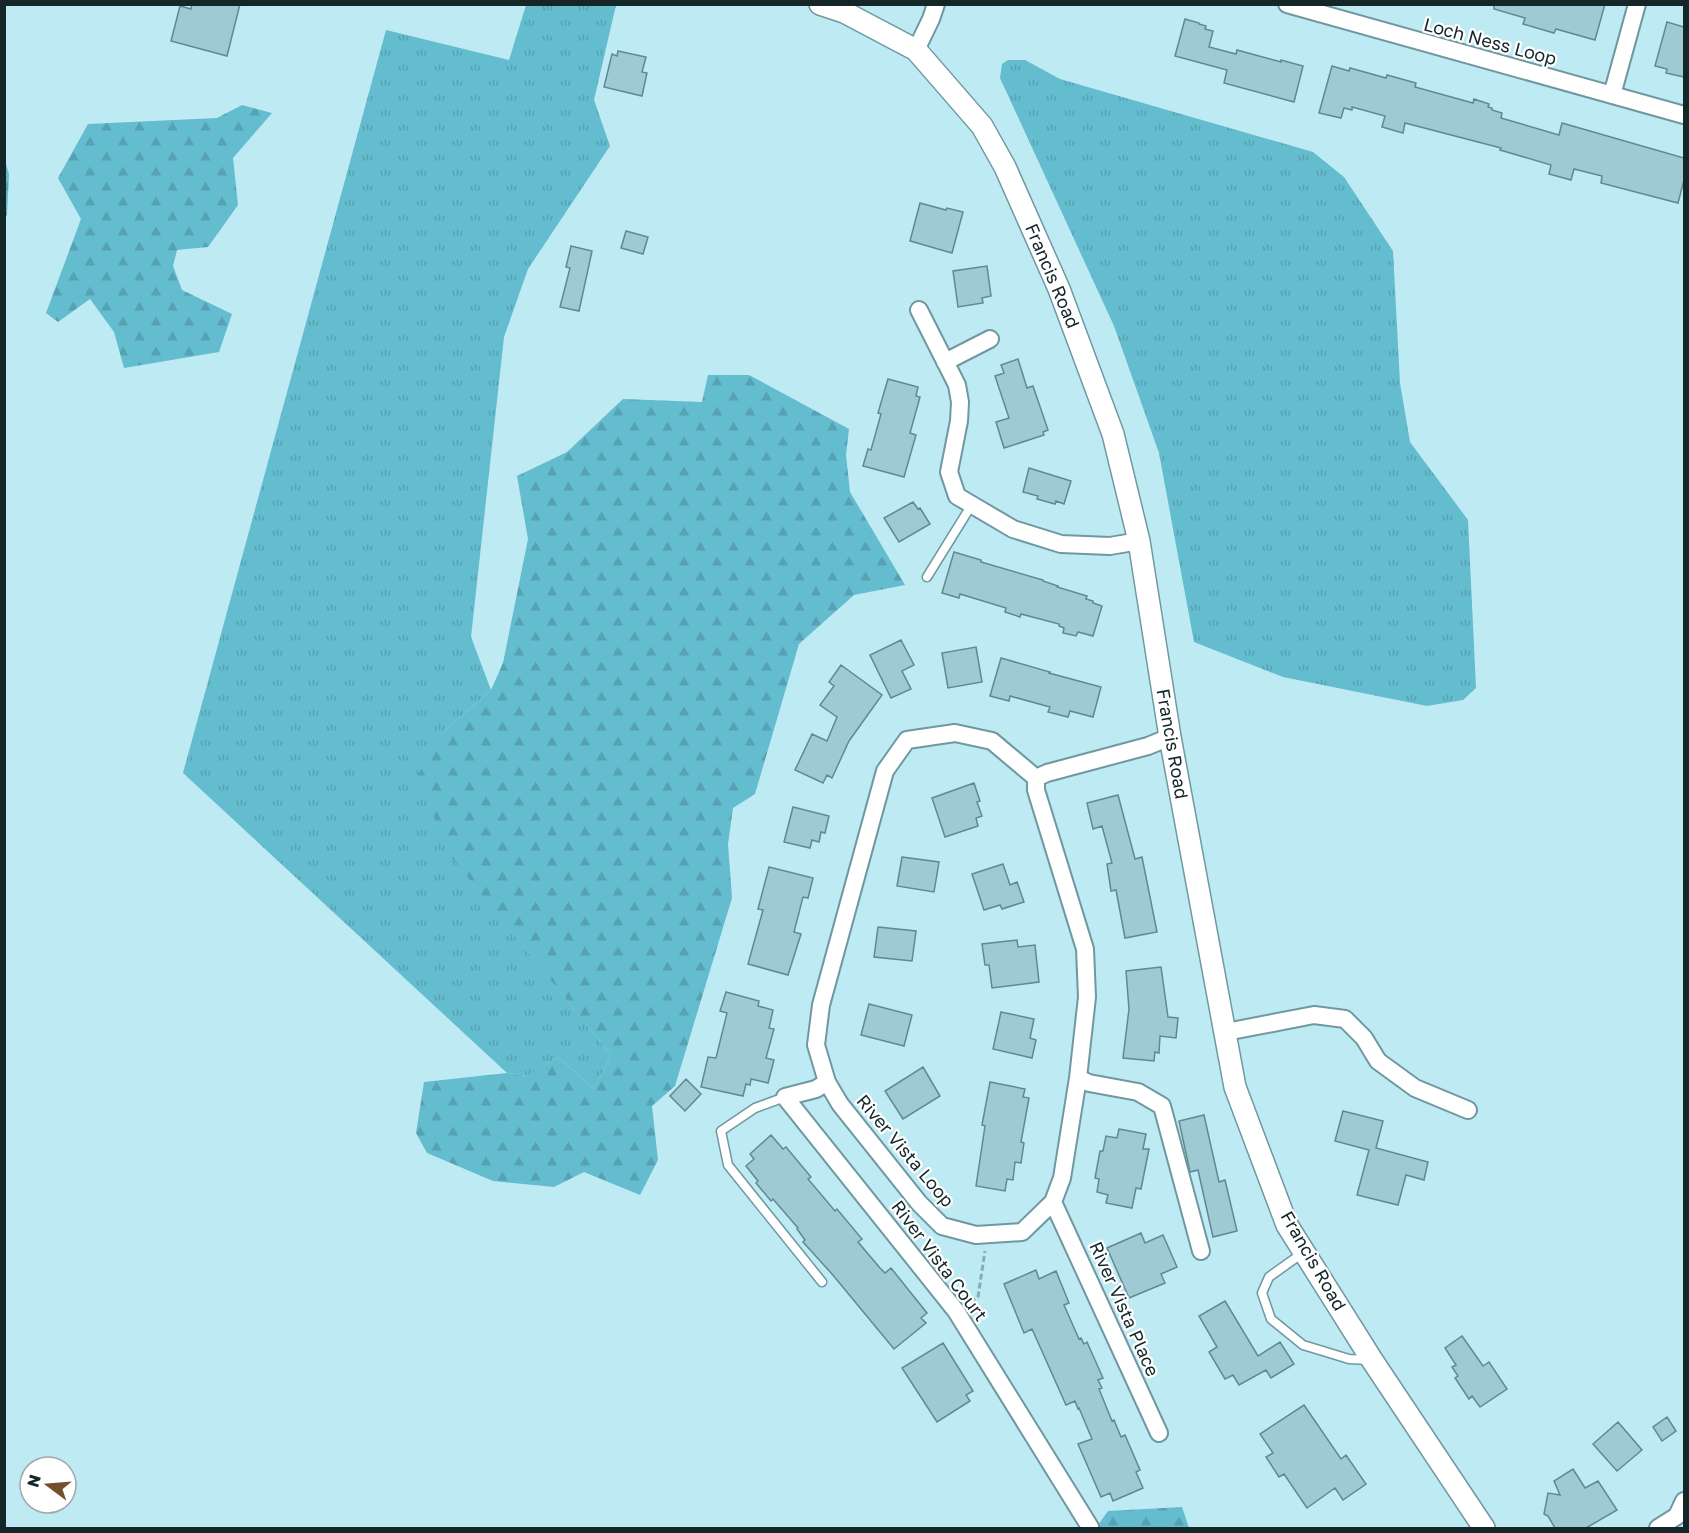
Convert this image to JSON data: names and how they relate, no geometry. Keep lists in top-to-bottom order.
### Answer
{
  "streets": {
    "street": [
      "Loch Ness Loop",
      "Francis Road",
      "River Vista Loop",
      "River Vista Court",
      "River Vista Place"
    ]
  },
  "crossings": [
    ["River Vista Loop", "River Vista Place"]
  ],
  "north": "left"
}
